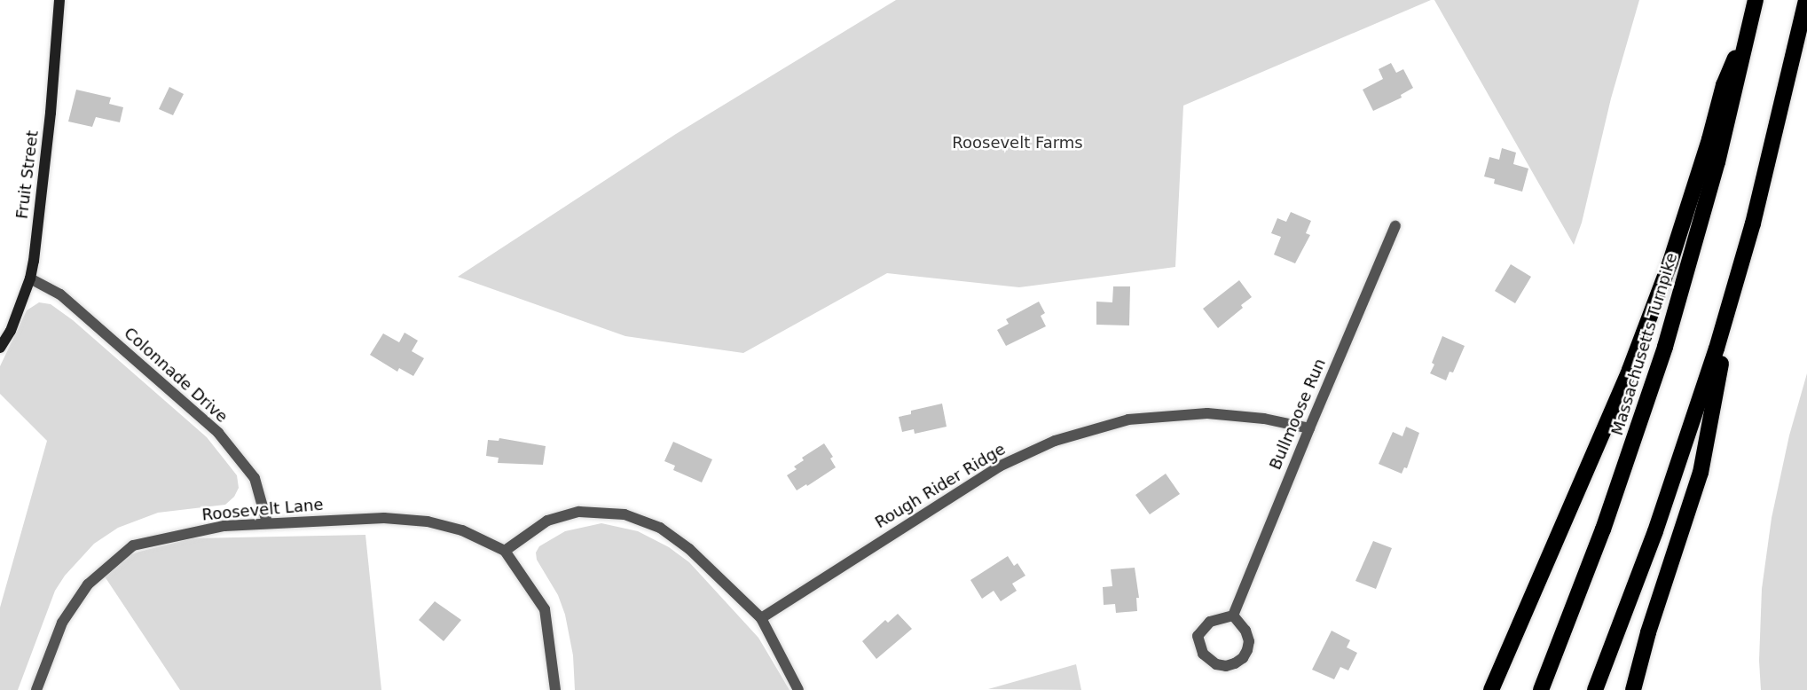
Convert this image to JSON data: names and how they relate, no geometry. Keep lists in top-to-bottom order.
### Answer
{
  "streets": {
    "highway": ["Massachusetts Turnpike"],
    "street": [
      "Fruit Street",
      "Colonnade Drive",
      "Bullmoose Run",
      "Rough Rider Ridge",
      "Roosevelt Lane"
    ]
  },
  "crossings": [
    ["Fruit Street", "Colonnade Drive"],
    ["Colonnade Drive", "Roosevelt Lane"],
    ["Bullmoose Run", "Rough Rider Ridge"]
  ],
  "parks": ["Roosevelt Farms"]
}
